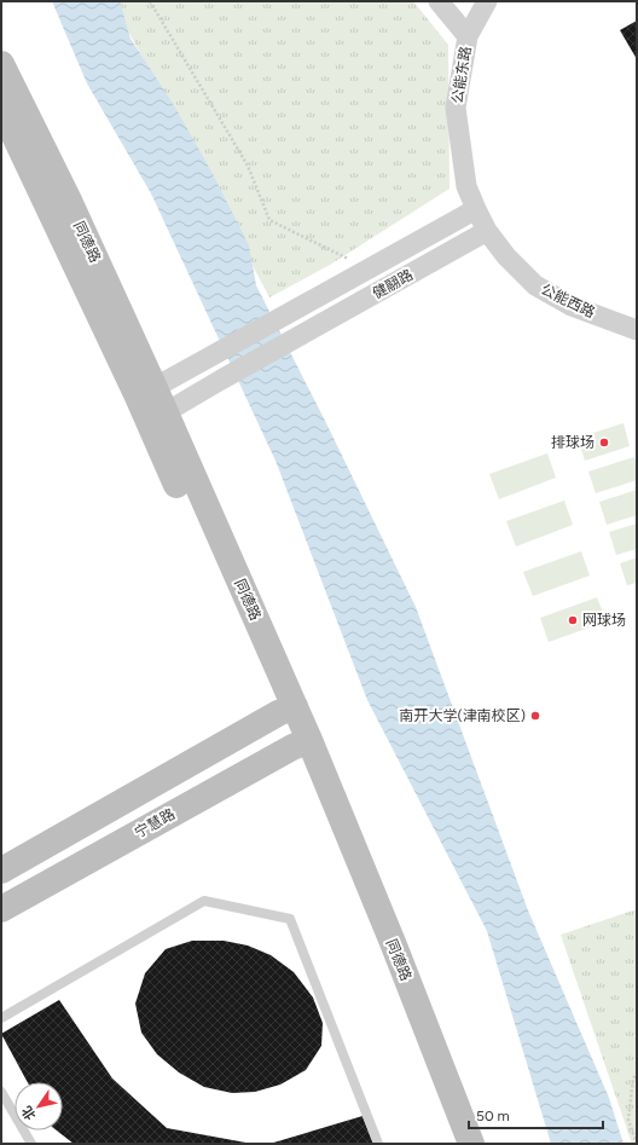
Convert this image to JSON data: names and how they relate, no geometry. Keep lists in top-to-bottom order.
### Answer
{
  "streets": {
    "main road": ["同德路", "宁慧路"],
    "street": ["公能东路", "健翮路", "公能西路"]
  },
  "crossings": [
    ["公能东路", "健翮路"],
    ["公能东路", "公能西路"],
    ["同德路", "健翮路"],
    ["同德路", "宁慧路"],
    ["健翮路", "公能西路"]
  ],
  "places": ["排球场", "网球场", "南开大学(津南校区)"],
  "scale_bar": "50 m",
  "north": "bottom left"
}
